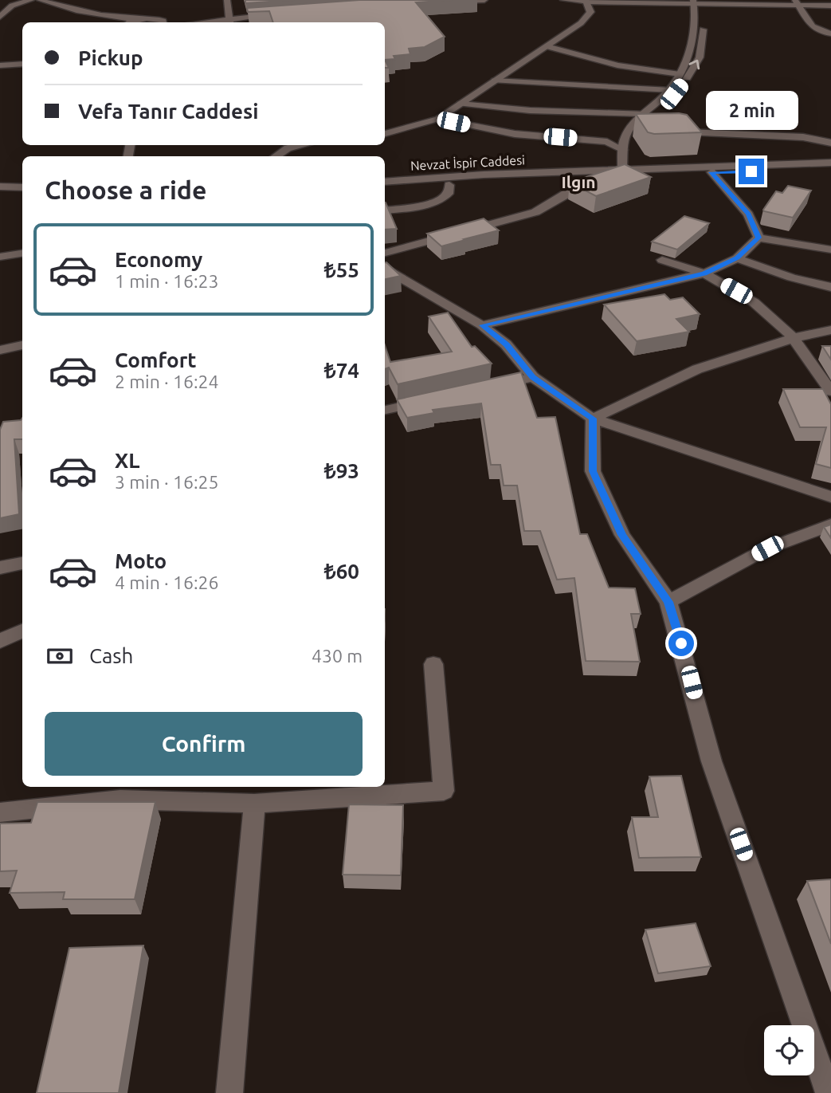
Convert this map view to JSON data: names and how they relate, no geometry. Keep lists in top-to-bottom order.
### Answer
{
  "streets": {
    "street": ["Nevzat İspir Caddesi"]
  },
  "districts": ["Ilgın"],
  "page": {
    "banner": ["Pickup", "Vefa Tanır Caddesi"],
    "bubble": "2 min",
    "heading": "Choose a ride",
    "list": [
      {
        "name": "Economy",
        "note": "1 min · 16:23",
        "value": "₺55"
      },
      {
        "name": "Comfort",
        "note": "2 min · 16:24",
        "value": "₺74"
      },
      {
        "name": "XL",
        "note": "3 min · 16:25",
        "value": "₺93"
      },
      {
        "name": "Moto",
        "note": "4 min · 16:26",
        "value": "₺60"
      }
    ],
    "pay": ["Cash", "430 m"],
    "buttons": "Confirm"
  }
}
